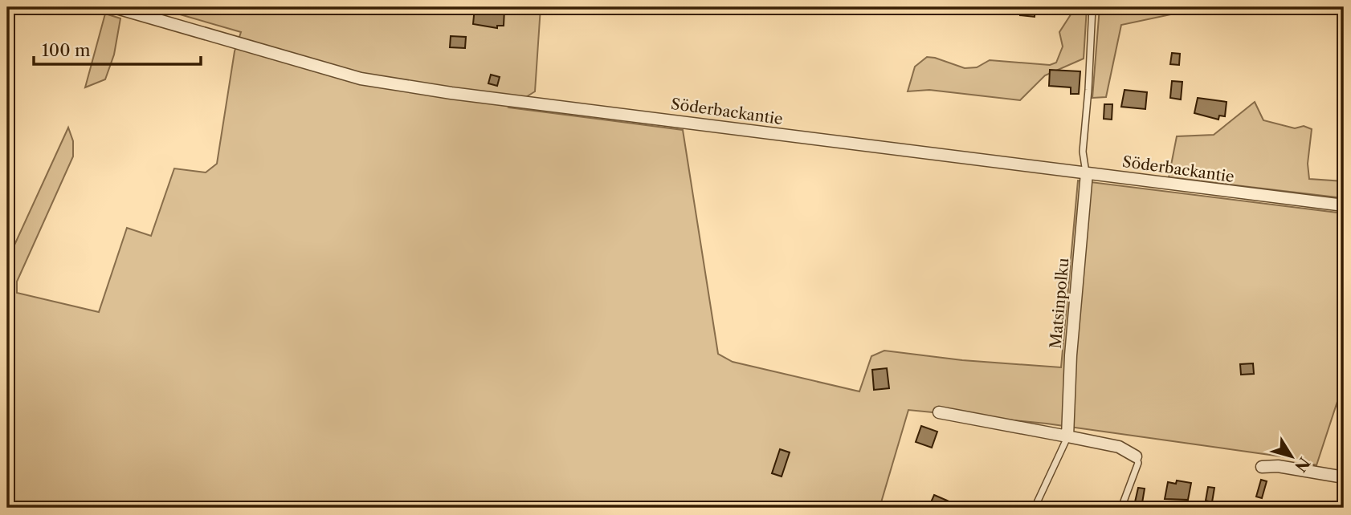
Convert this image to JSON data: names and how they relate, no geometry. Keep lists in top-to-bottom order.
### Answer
{
  "streets": {
    "street": ["Söderbackantie", "Matsinpolku"]
  },
  "crossings": [
    ["Söderbackantie", "Matsinpolku"]
  ],
  "scale_bar": "100 m",
  "north": "bottom right"
}
